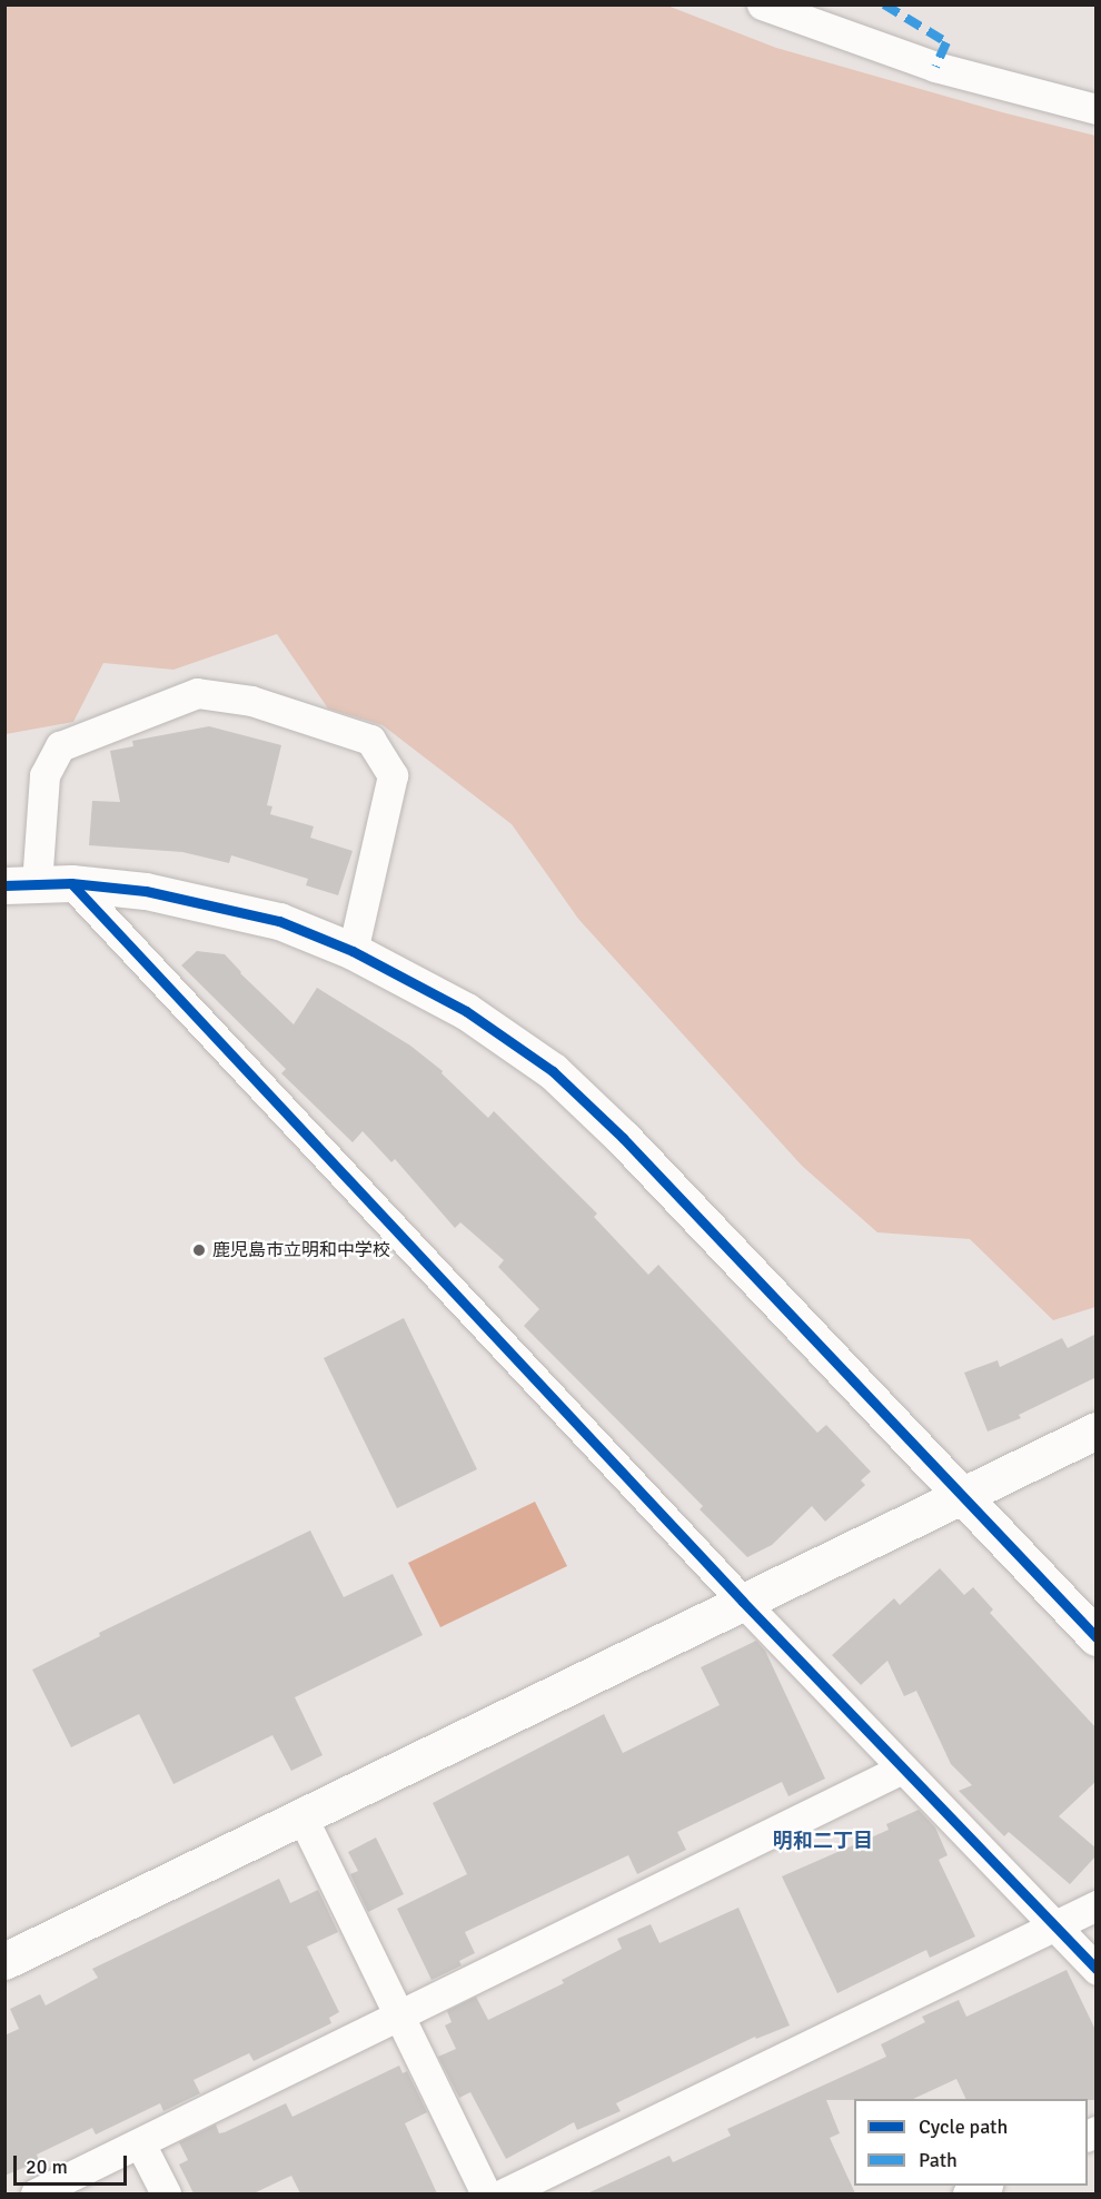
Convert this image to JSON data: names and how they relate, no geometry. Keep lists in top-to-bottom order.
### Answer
{
  "districts": ["明和二丁目"],
  "places": ["鹿児島市立明和中学校"],
  "legend": ["Cycle path", "Path"],
  "scale_bar": "20 m"
}
